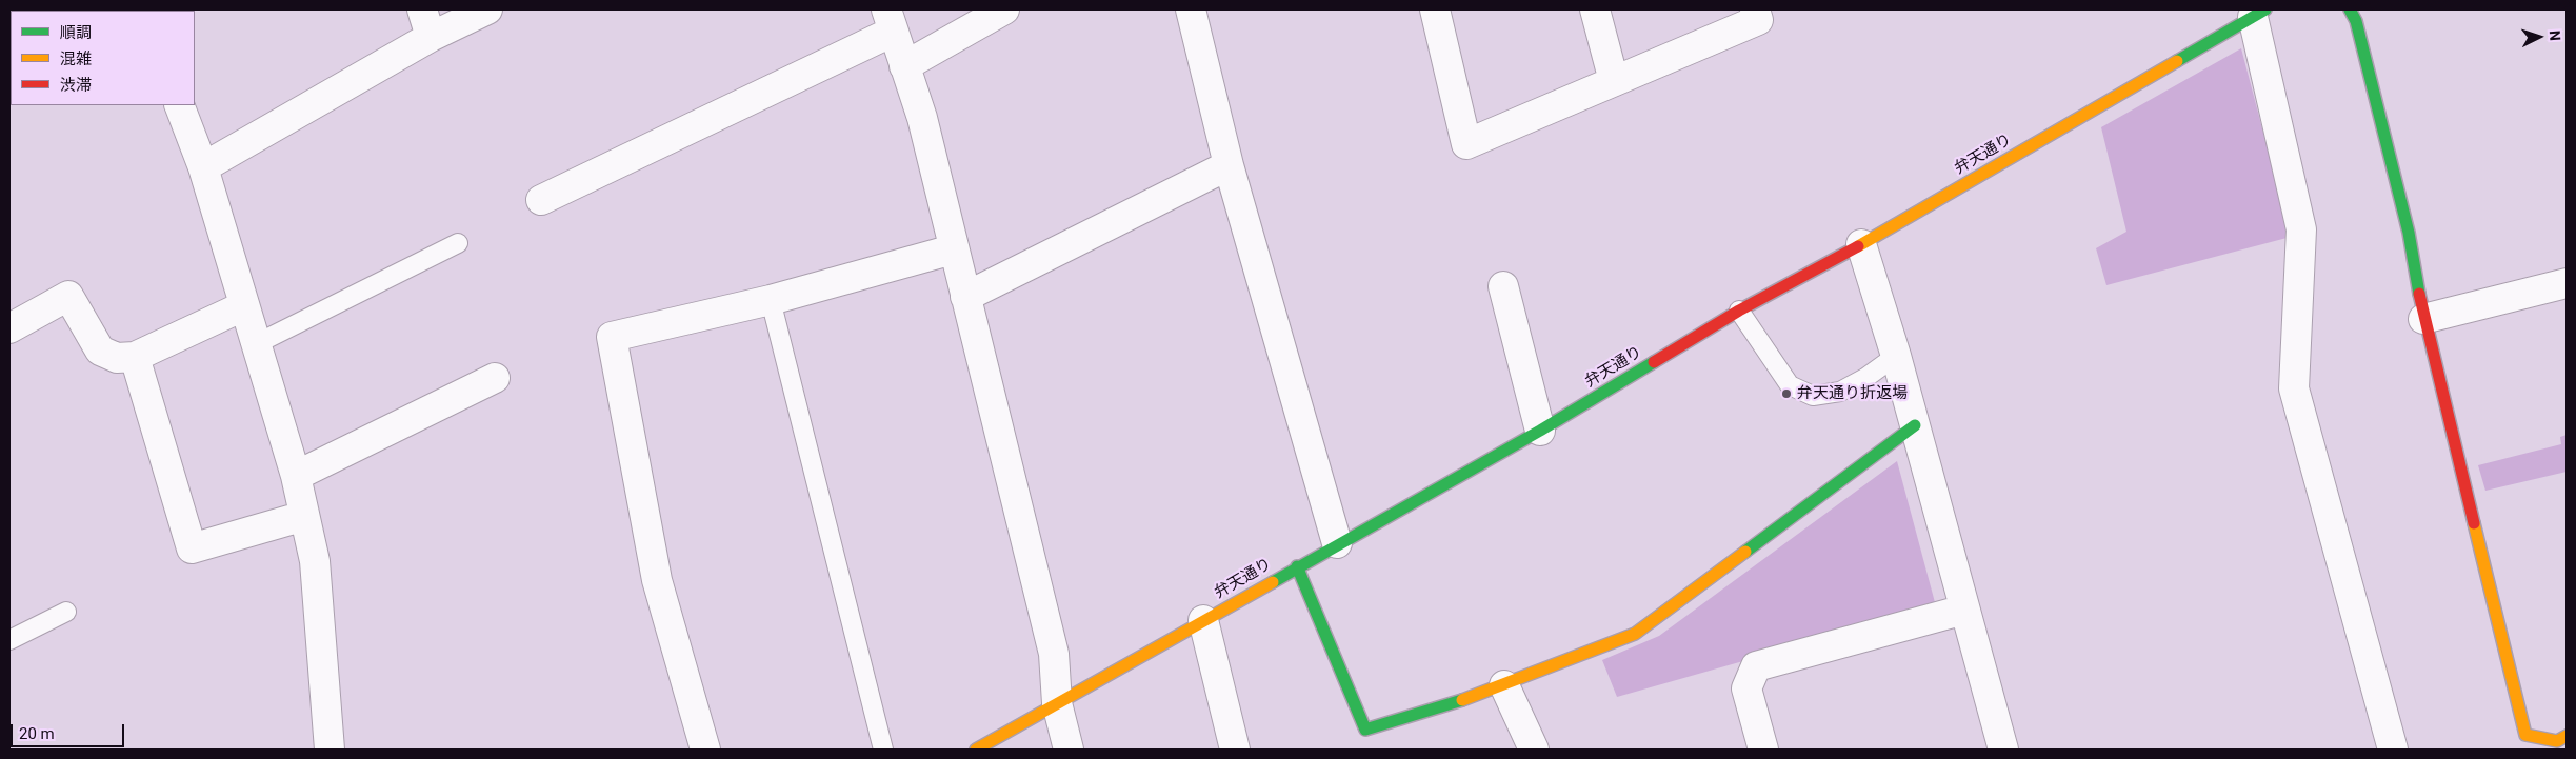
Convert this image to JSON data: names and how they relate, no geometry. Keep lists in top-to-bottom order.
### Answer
{
  "streets": {
    "street": ["弁天通り"]
  },
  "places": ["弁天通り折返場"],
  "legend": ["順調", "混雑", "渋滞"],
  "scale_bar": "20 m",
  "north": "right"
}
